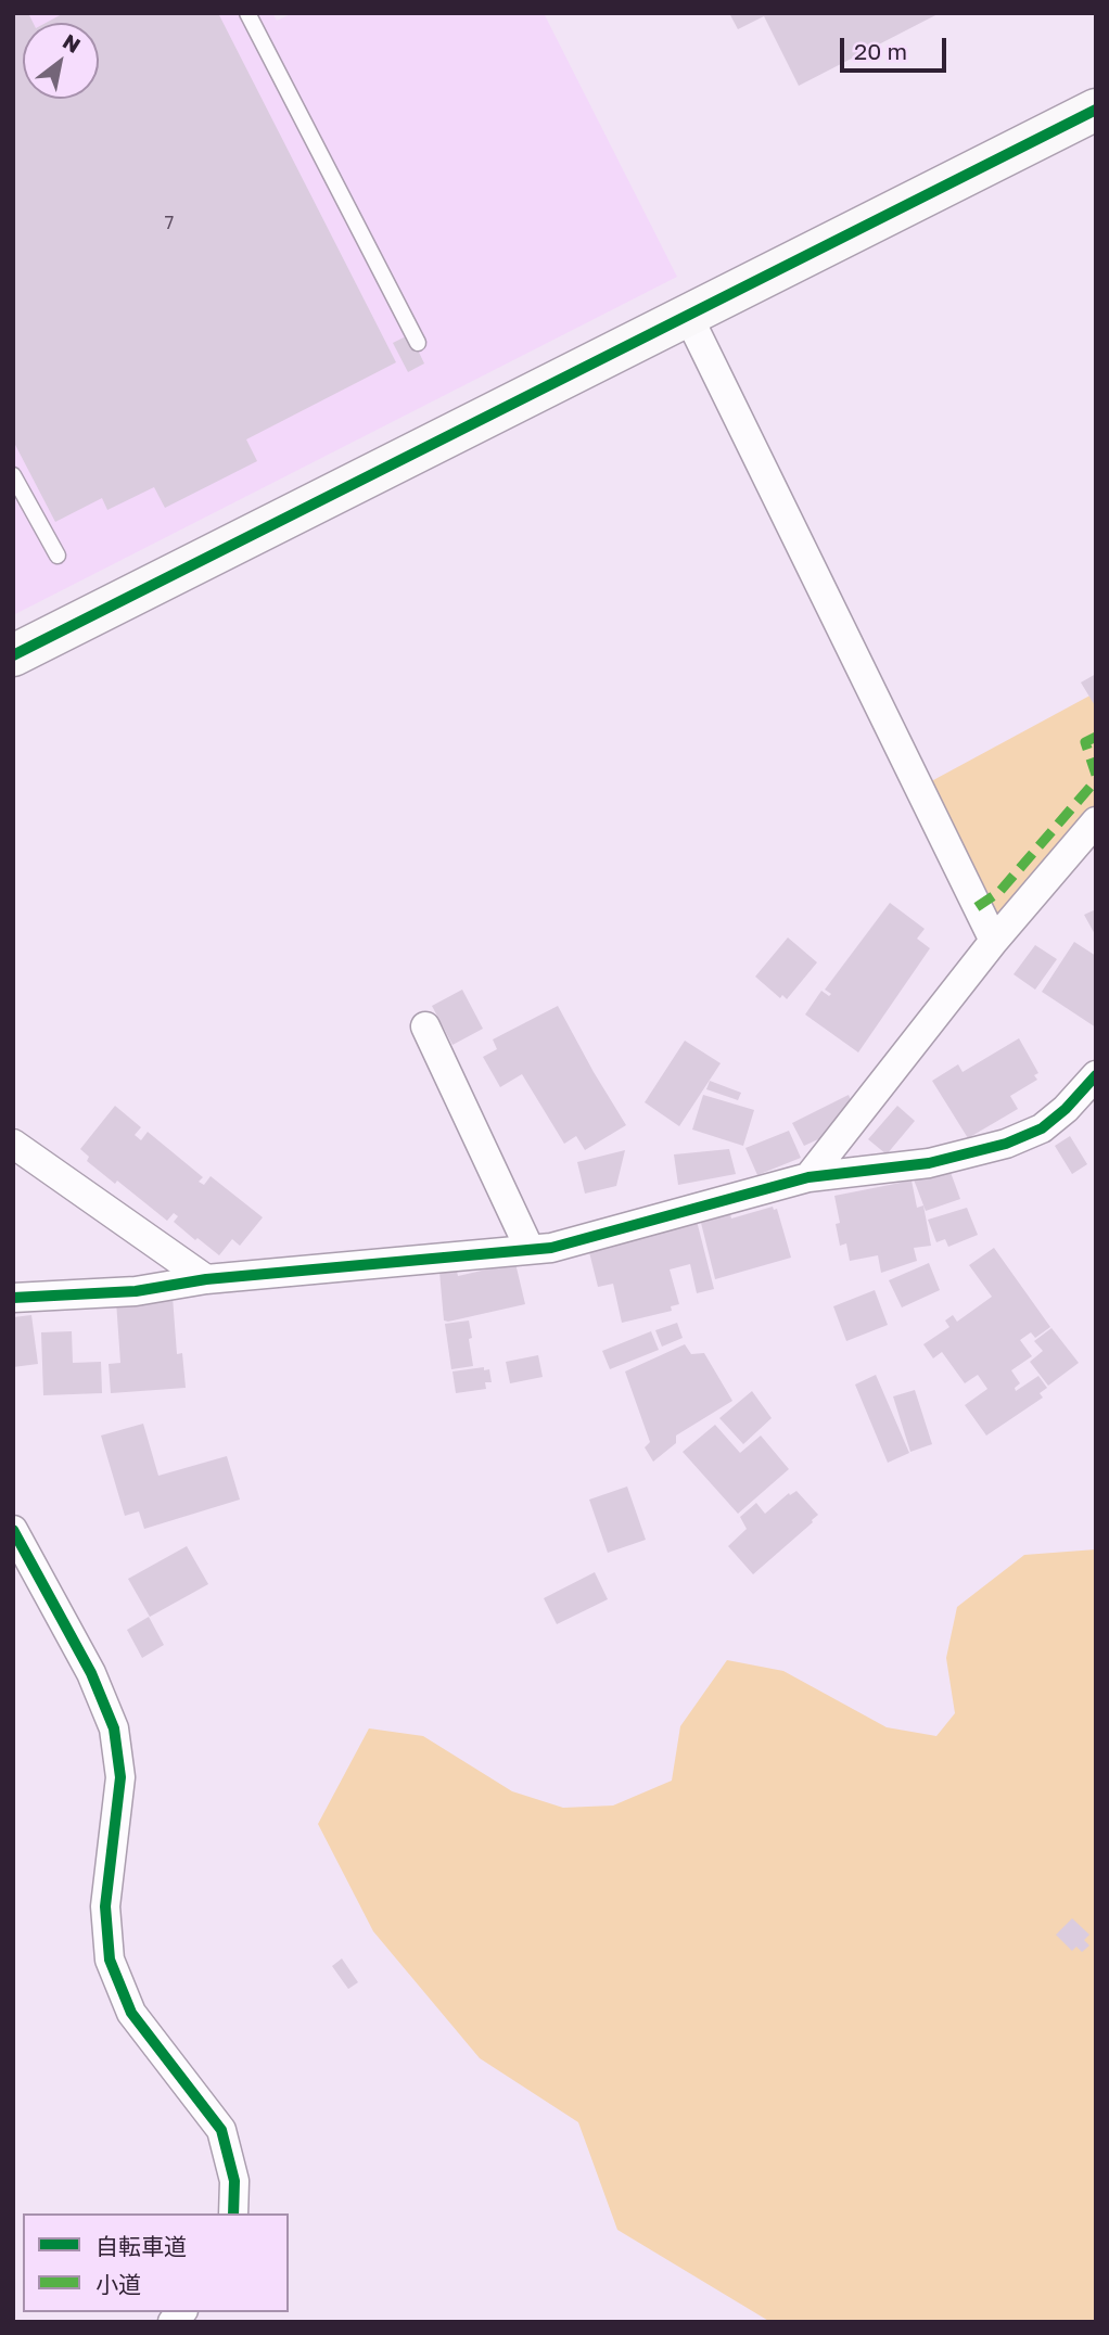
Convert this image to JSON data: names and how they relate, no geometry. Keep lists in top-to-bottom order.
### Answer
{
  "house_numbers": ["7"],
  "legend": ["自転車道", "小道"],
  "scale_bar": "20 m",
  "north": "top right"
}
